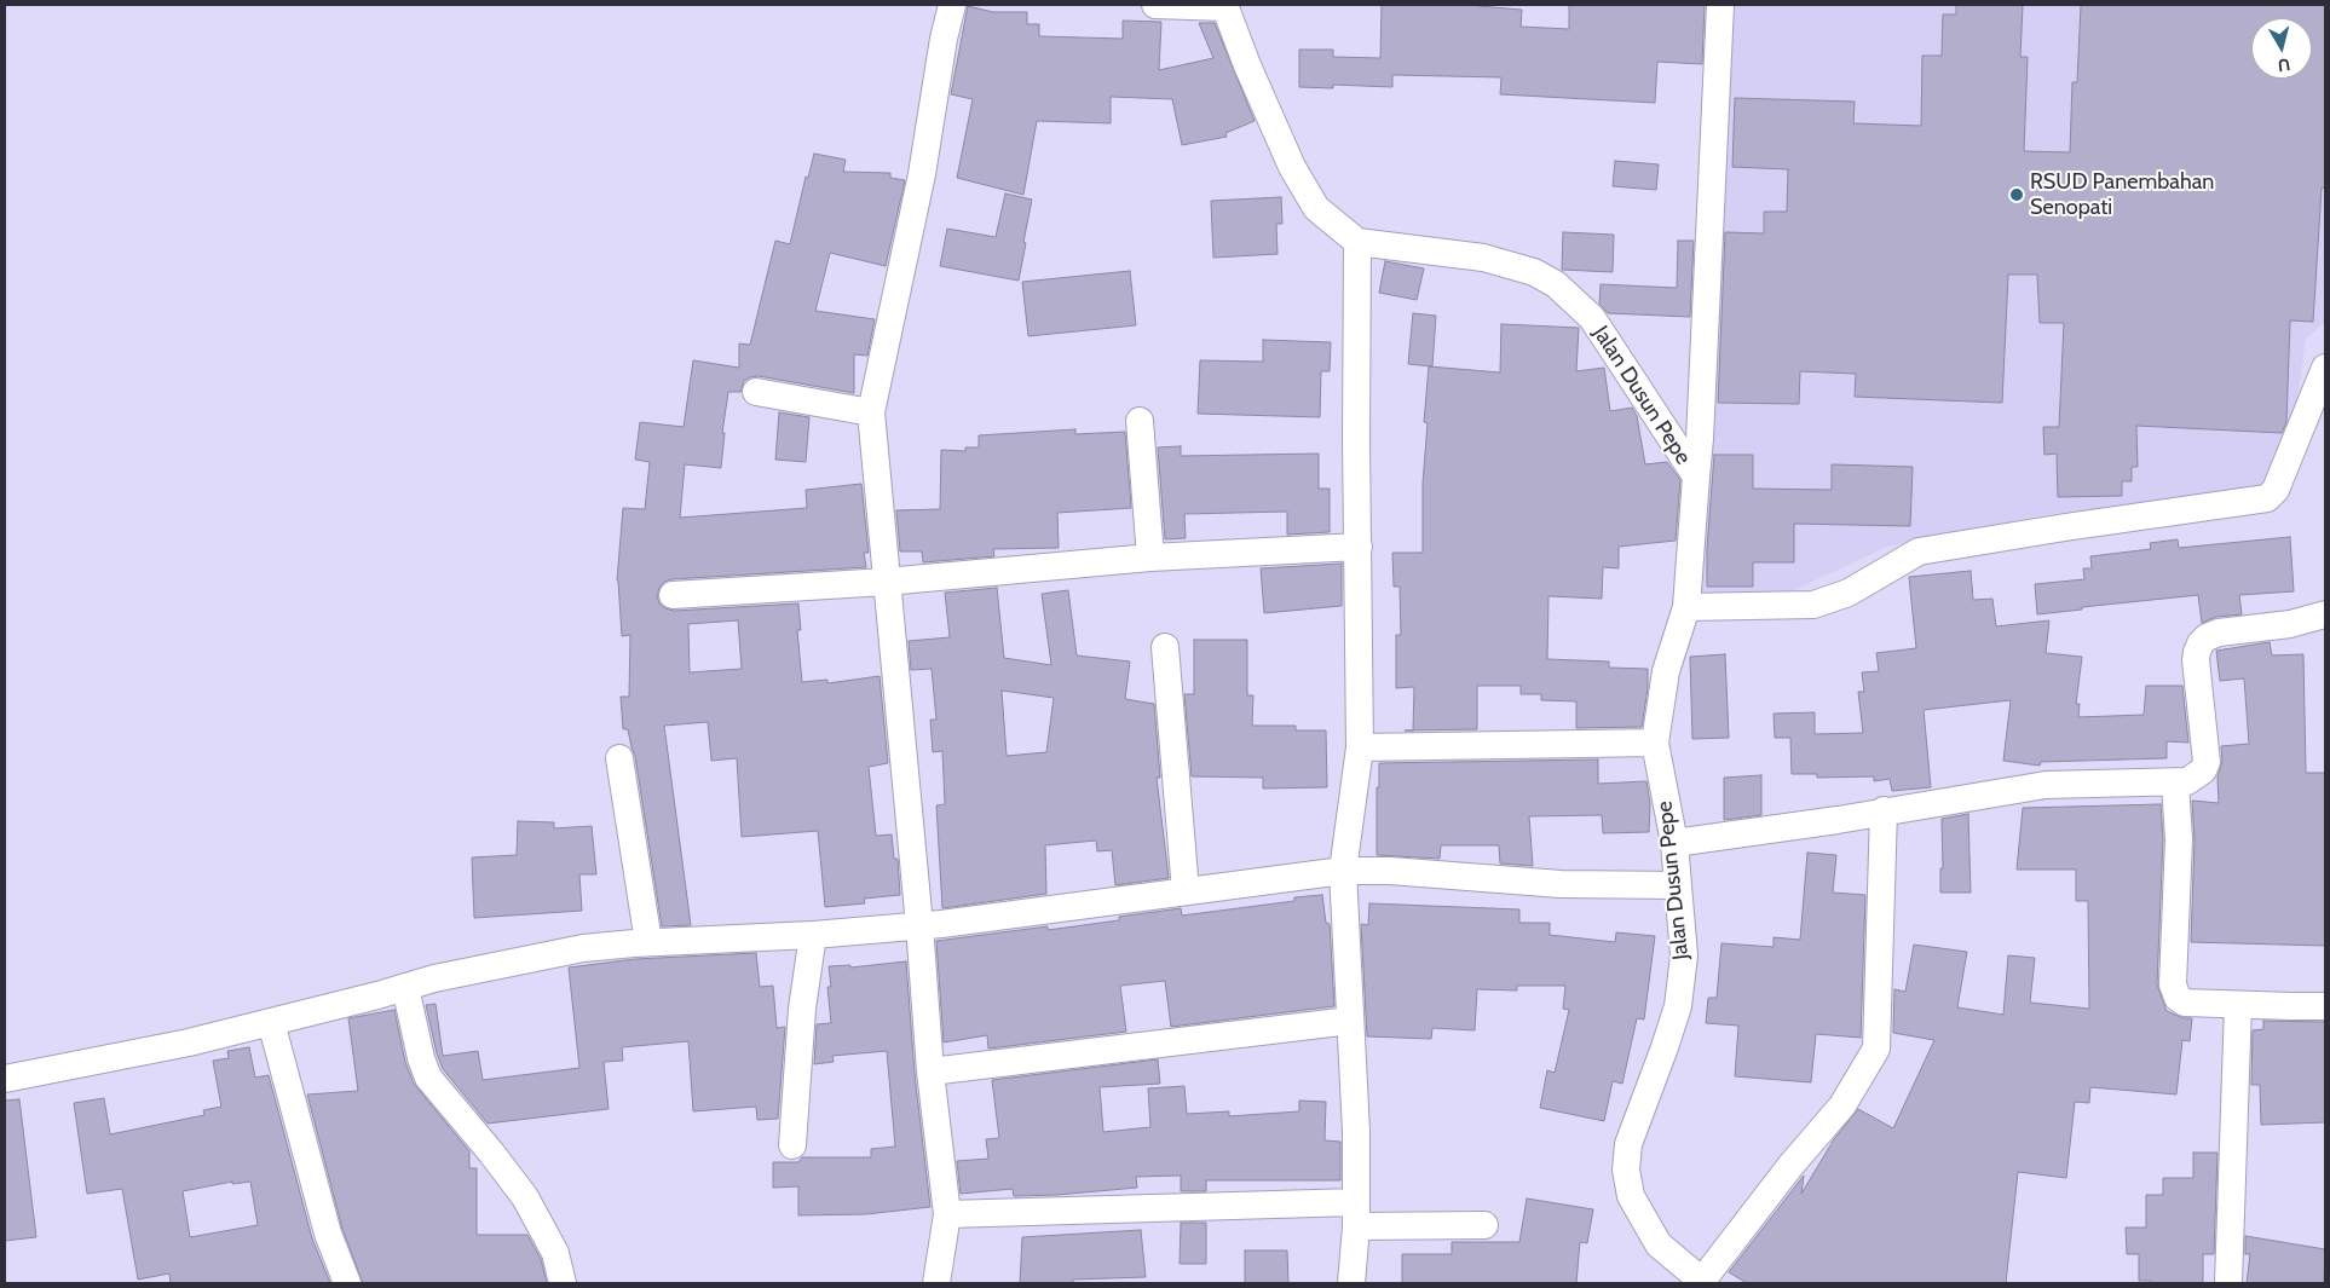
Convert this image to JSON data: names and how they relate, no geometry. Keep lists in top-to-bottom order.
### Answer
{
  "streets": {
    "street": ["Jalan Dusun Pepe"]
  },
  "places": ["RSUD Panembahan Senopati"],
  "north": "bottom"
}
